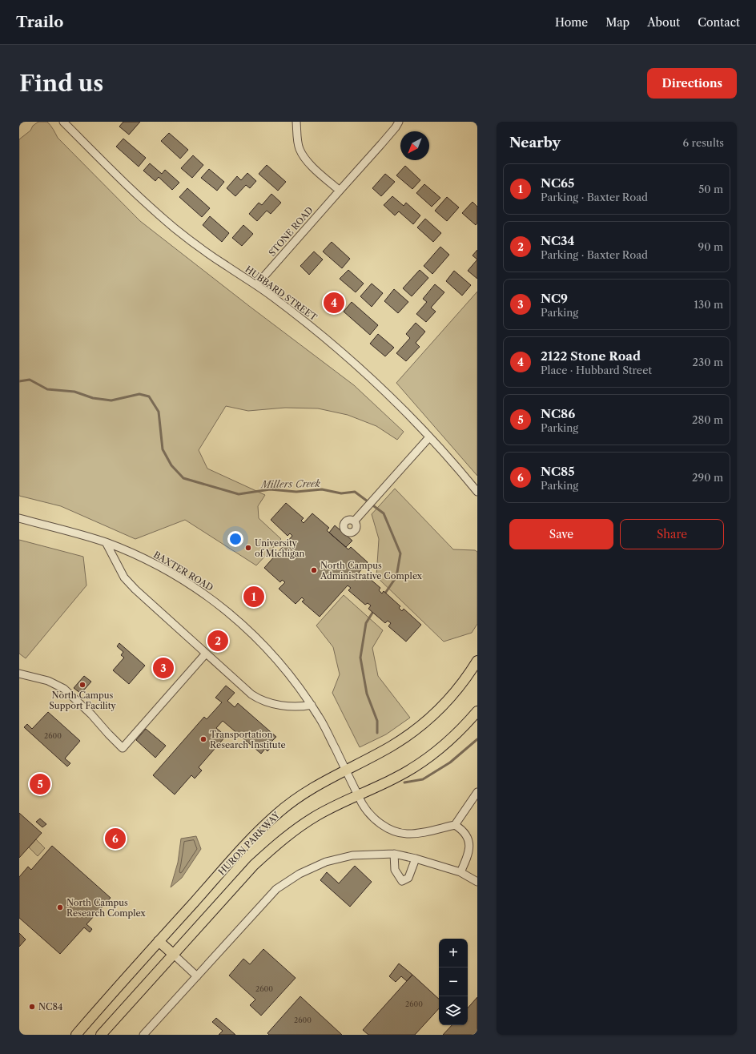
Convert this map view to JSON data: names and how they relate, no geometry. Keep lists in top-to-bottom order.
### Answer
{
  "streets": {
    "main road": ["HURON PARKWAY"],
    "street": ["STONE ROAD", "HUBBARD STREET", "BAXTER ROAD"]
  },
  "crossings": [
    ["STONE ROAD", "HUBBARD STREET"],
    ["BAXTER ROAD", "HURON PARKWAY"]
  ],
  "water": ["Millers Creek"],
  "places": [
    "University of Michigan",
    "North Campus Administrative Complex",
    "North Campus Support Facility",
    "Transportation Research Institute",
    "North Campus Research Complex",
    "NC84"
  ],
  "house_numbers": [
    "2600",
    "2600",
    "2600",
    "2600"
  ],
  "north": "bottom left",
  "page": {
    "header": "Trailo",
    "nav": [
      "Home",
      "Map",
      "About",
      "Contact"
    ],
    "buttons": [
      "Directions",
      ["Save", "Share"]
    ],
    "title": "Find us",
    "heading": ["Nearby", "6 results"],
    "list": [
      {
        "mark": "1",
        "name": "NC65",
        "note": "Parking · Baxter Road",
        "value": "50 m"
      },
      {
        "mark": "2",
        "name": "NC34",
        "note": "Parking · Baxter Road",
        "value": "90 m"
      },
      {
        "mark": "3",
        "name": "NC9",
        "note": "Parking",
        "value": "130 m"
      },
      {
        "mark": "4",
        "name": "2122 Stone Road",
        "note": "Place · Hubbard Street",
        "value": "230 m"
      },
      {
        "mark": "5",
        "name": "NC86",
        "note": "Parking",
        "value": "280 m"
      },
      {
        "mark": "6",
        "name": "NC85",
        "note": "Parking",
        "value": "290 m"
      }
    ],
    "pins": [
      "4",
      "1",
      "2",
      "3",
      "5",
      "6"
    ],
    "map_buttons": ["+", "−"]
  }
}
